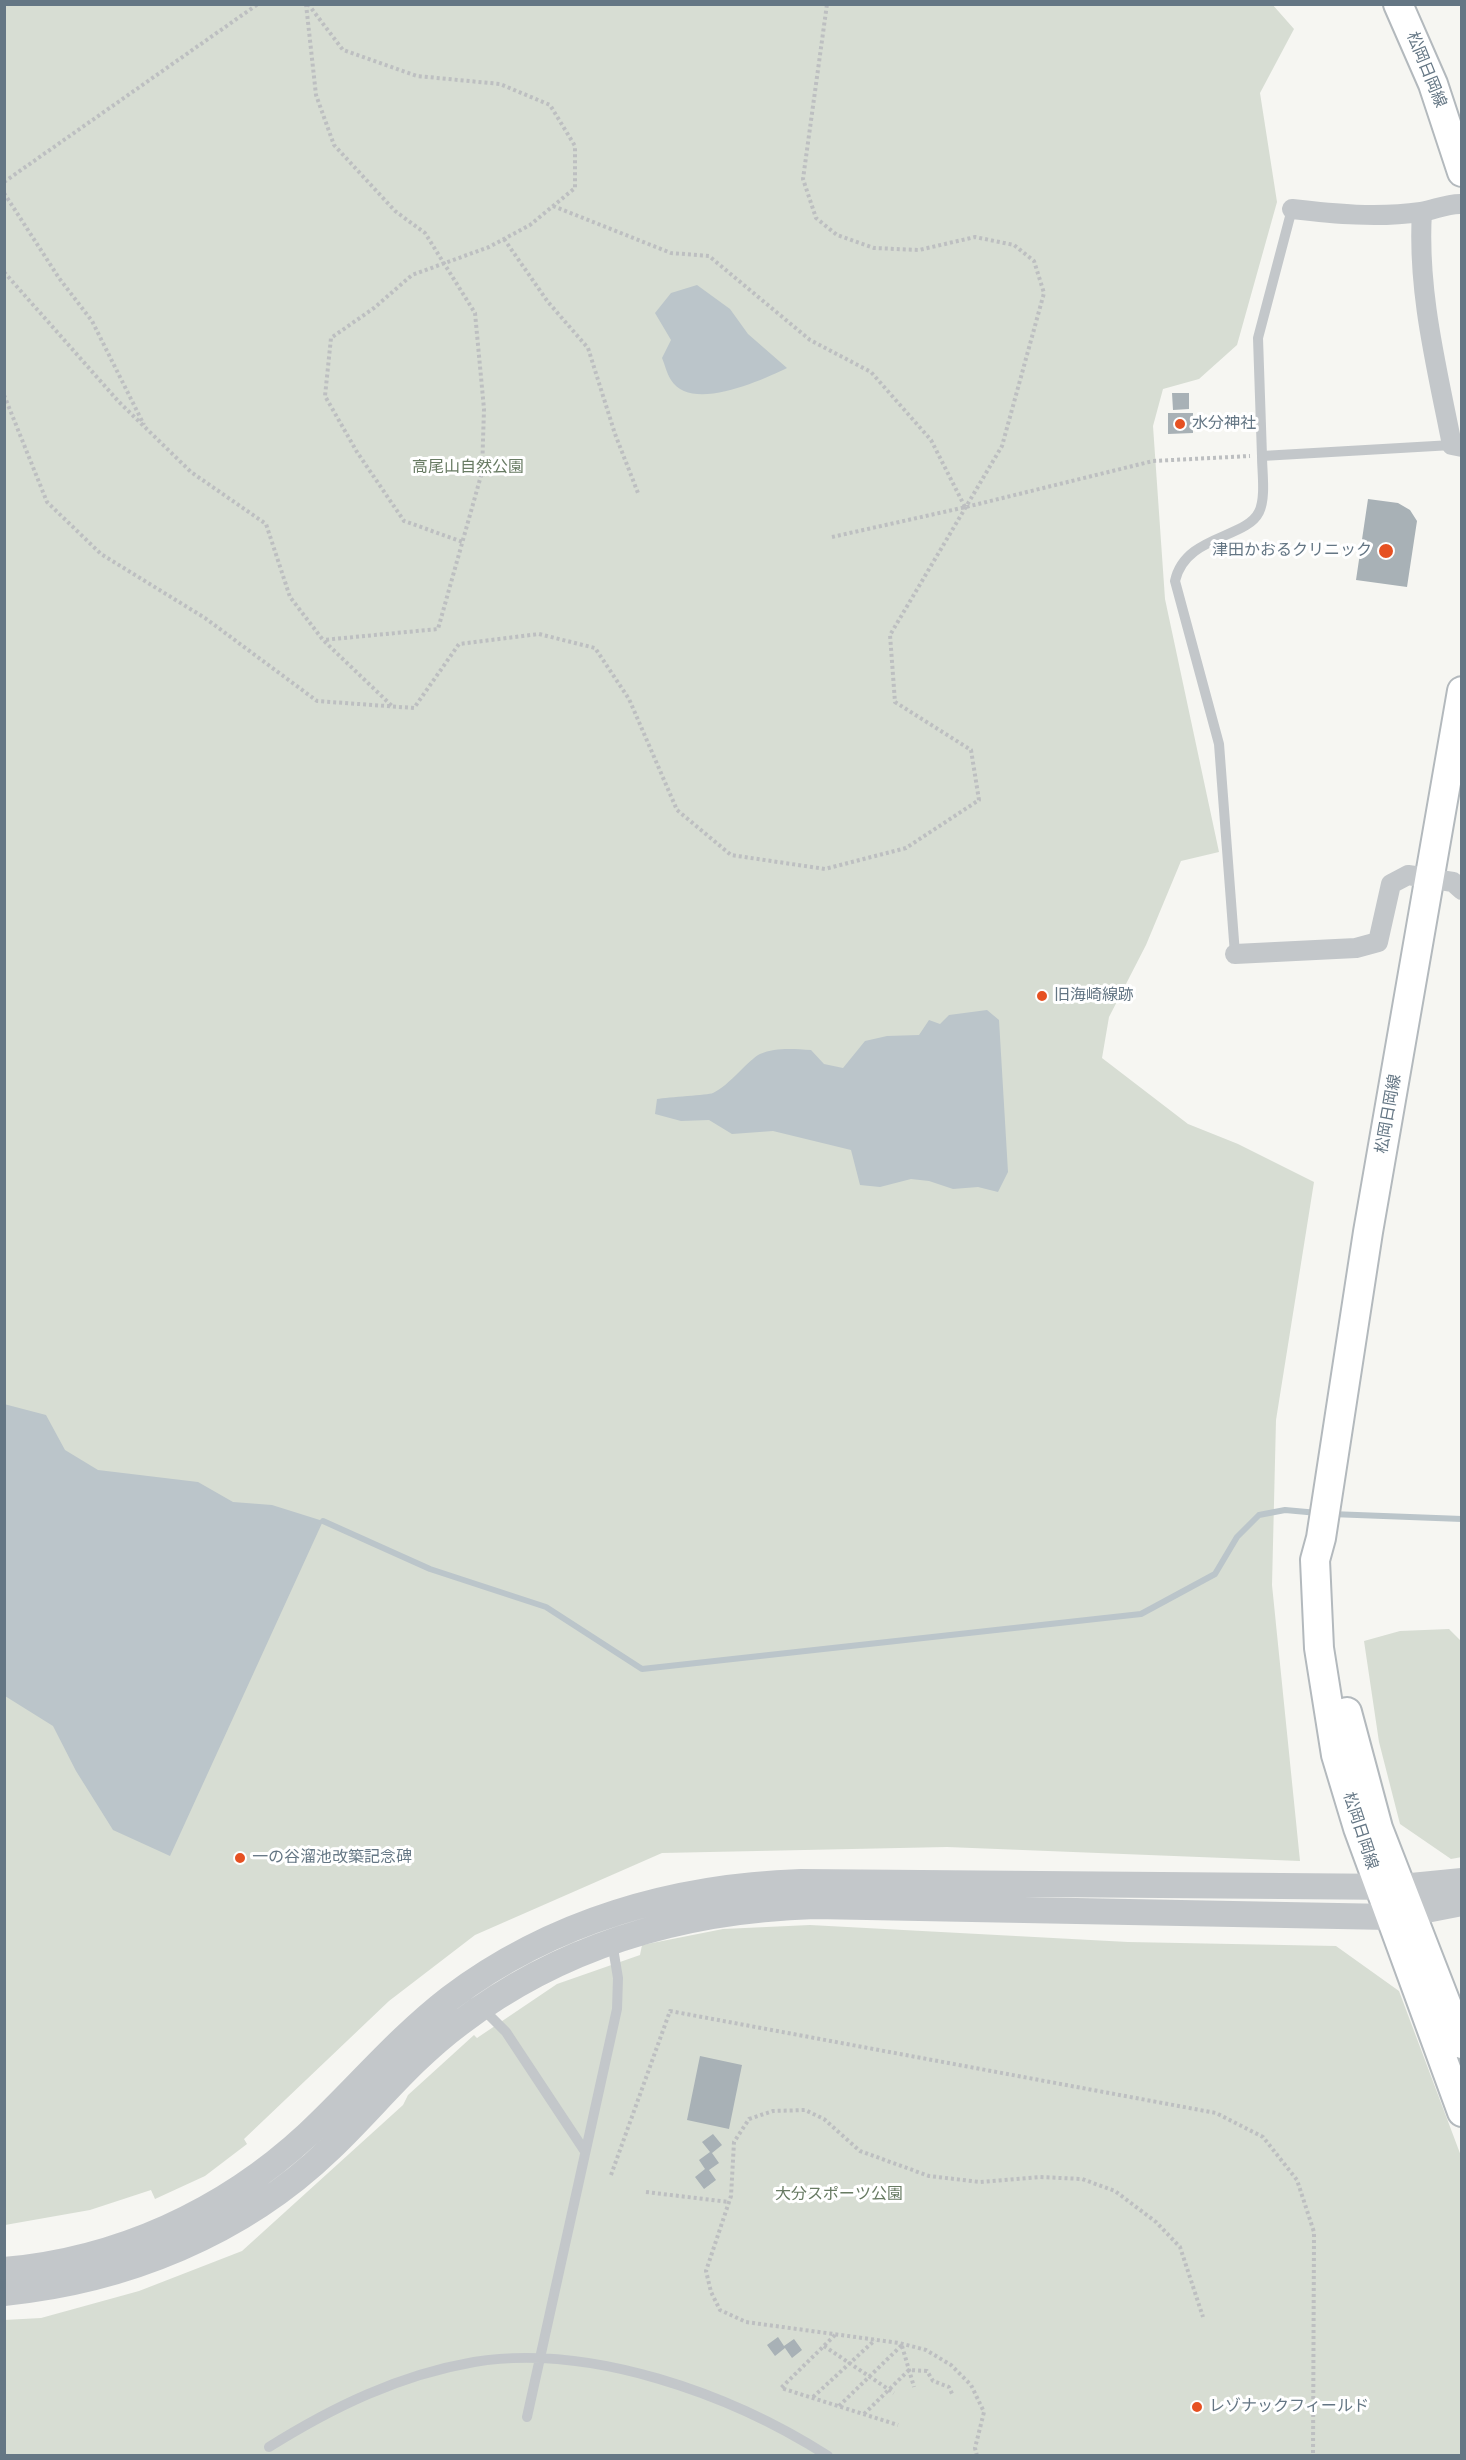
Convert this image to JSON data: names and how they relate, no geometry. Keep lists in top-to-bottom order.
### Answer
{
  "streets": {
    "main road": ["松岡日岡線"]
  },
  "parks": ["高尾山自然公園", "大分スポーツ公園"],
  "places": [
    "水分神社",
    "津田かおるクリニック",
    "旧海崎線跡",
    "一の谷溜池改築記念碑",
    "レゾナックフィールド"
  ]
}
